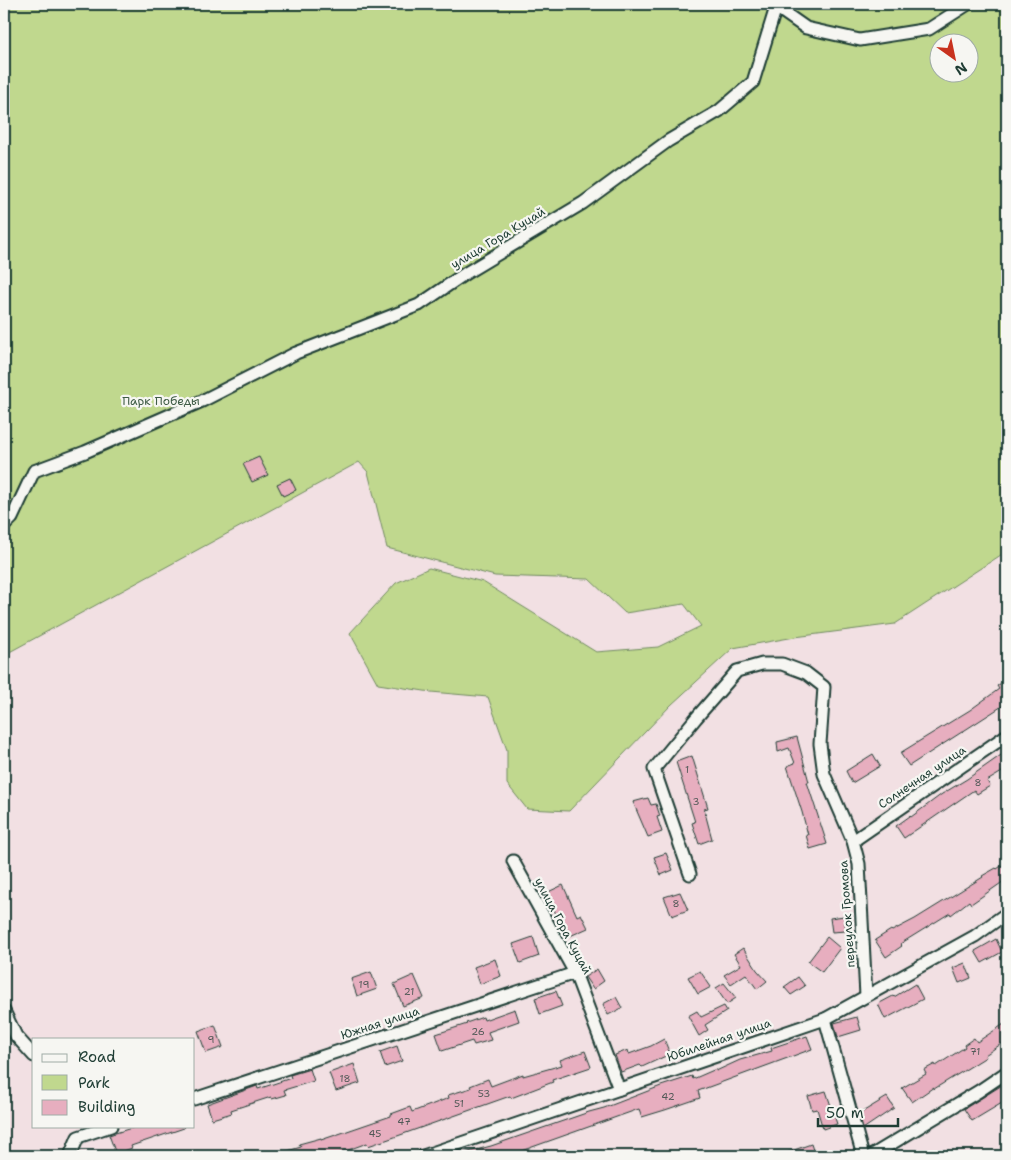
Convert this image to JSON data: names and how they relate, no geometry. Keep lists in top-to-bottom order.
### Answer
{
  "streets": {
    "street": [
      "улица Гора Куцай",
      "Солнечная улица",
      "переулок Громова",
      "Южная улица",
      "Юбилейная улица"
    ]
  },
  "crossings": [
    ["улица Гора Куцай", "Южная улица"],
    ["улица Гора Куцай", "Юбилейная улица"],
    ["Солнечная улица", "переулок Громова"],
    ["переулок Громова", "Юбилейная улица"]
  ],
  "parks": ["Парк Победы"],
  "house_numbers": [
    "1",
    "8",
    "3",
    "8",
    "19",
    "21",
    "26",
    "9",
    "71",
    "18",
    "53",
    "42",
    "51",
    "47",
    "45"
  ],
  "legend": ["Road", "Park", "Building"],
  "scale_bar": "50 m",
  "north": "bottom right"
}
